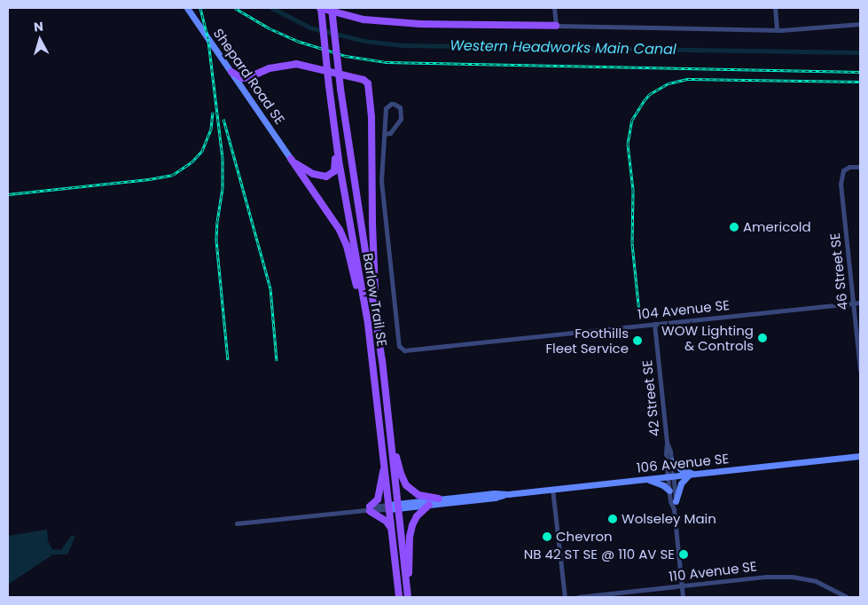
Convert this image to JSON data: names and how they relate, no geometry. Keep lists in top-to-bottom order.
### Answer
{
  "streets": {
    "main road": ["Barlow Trail SE"],
    "street": [
      "Shepard Road SE",
      "46 Street SE",
      "104 Avenue SE",
      "42 Street SE",
      "106 Avenue SE",
      "110 Avenue SE"
    ]
  },
  "crossings": [
    ["46 Street SE", "104 Avenue SE"],
    ["Barlow Trail SE", "106 Avenue SE"],
    ["104 Avenue SE", "42 Street SE"],
    ["42 Street SE", "106 Avenue SE"],
    ["42 Street SE", "110 Avenue SE"]
  ],
  "water": ["Western Headworks Main Canal"],
  "places": [
    "Americold",
    "WOW Lighting & Controls",
    "Foothills Fleet Service",
    "Wolseley Main",
    "Chevron",
    "NB 42 ST SE @ 110 AV SE"
  ],
  "north": "top"
}
